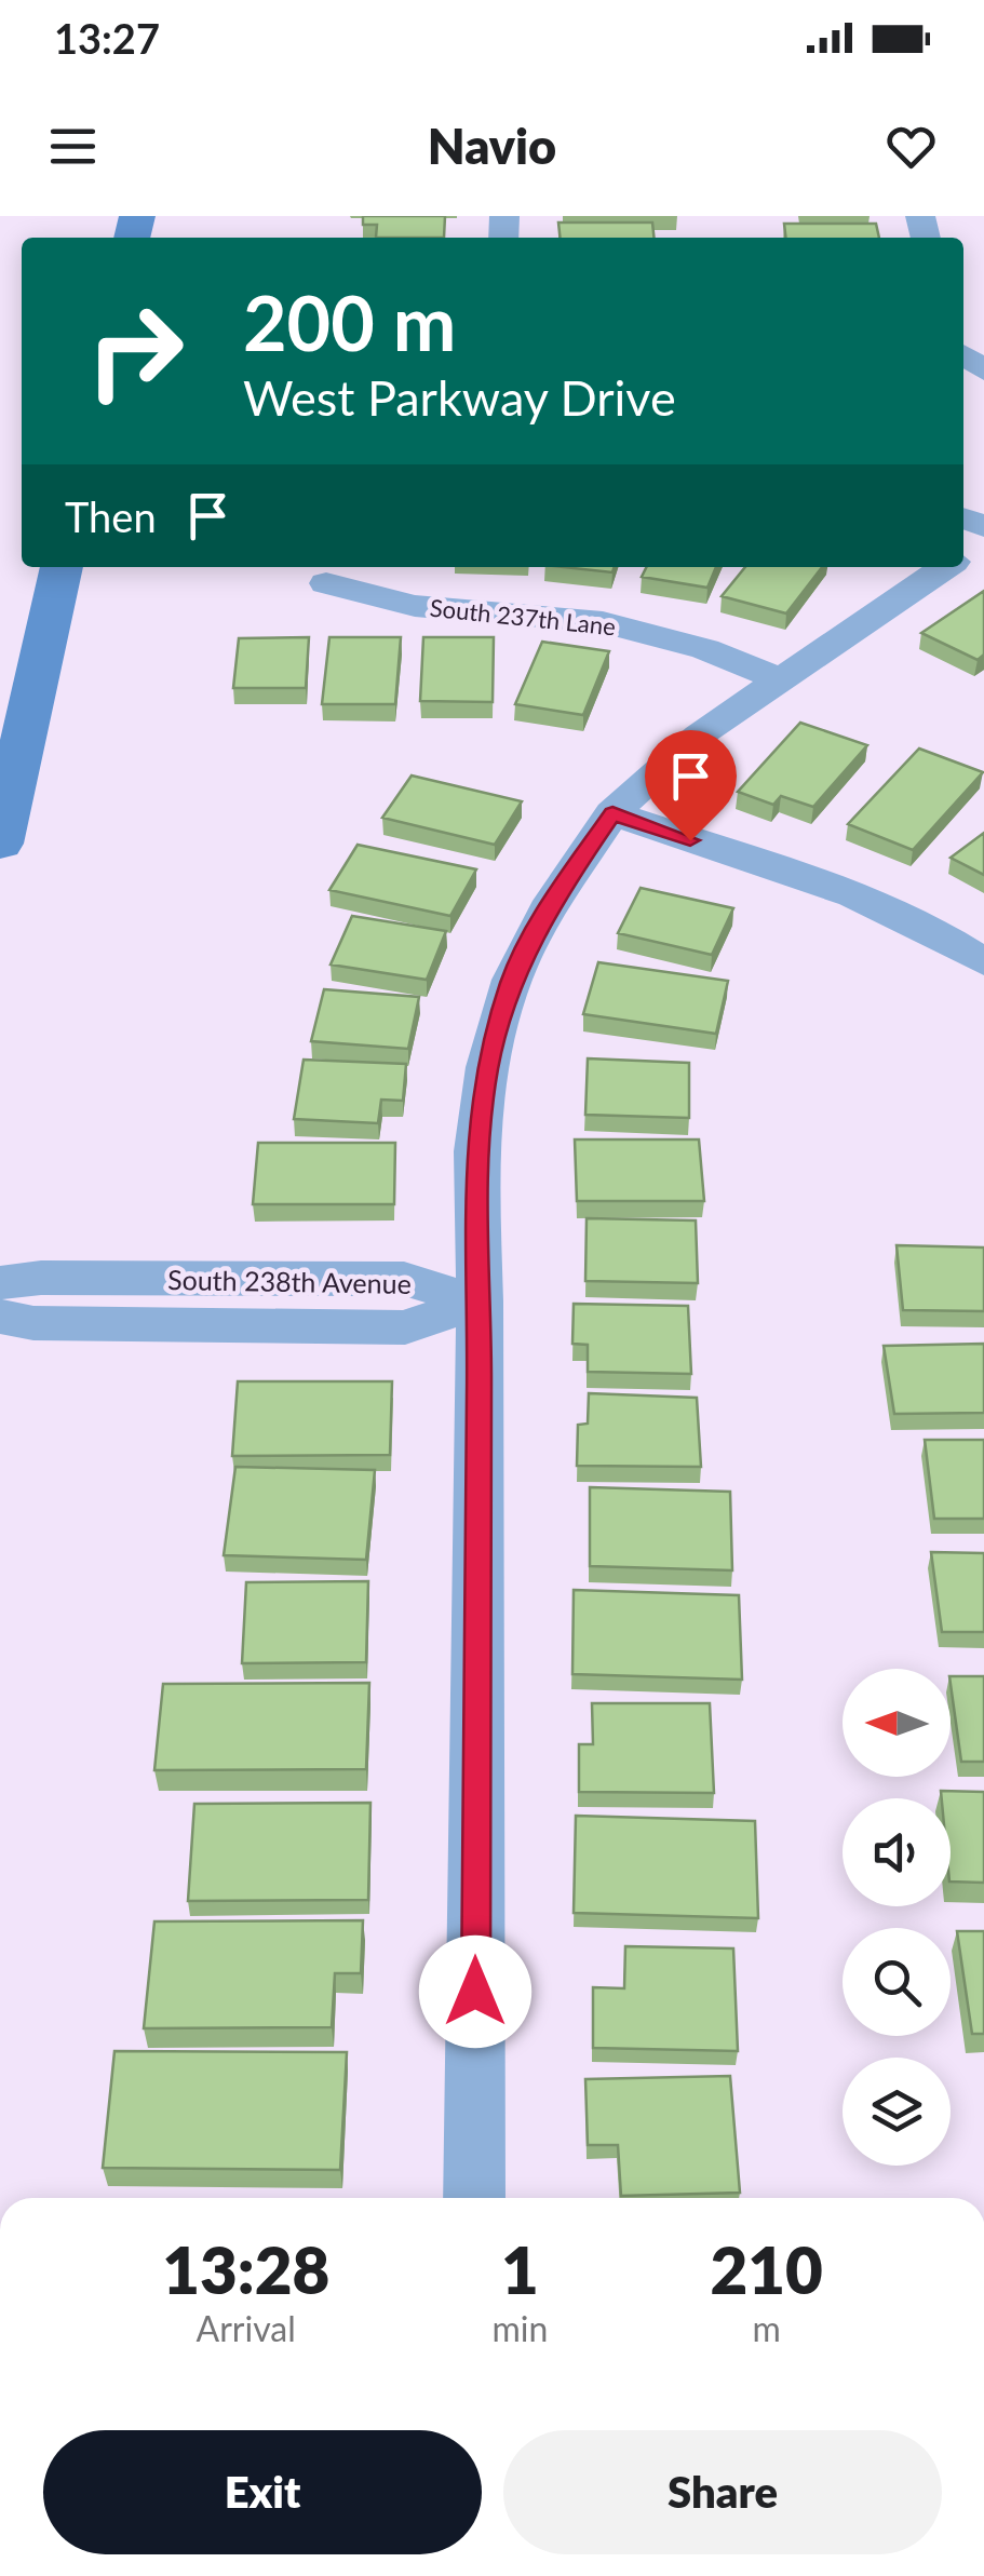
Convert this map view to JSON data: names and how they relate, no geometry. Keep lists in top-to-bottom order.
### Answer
{
  "streets": {
    "street": ["South 237th Lane", "South 238th Avenue"]
  },
  "north": "left",
  "page": {
    "status": "13:27",
    "header": "Navio",
    "turn": ["200 m", "West Parkway Drive"],
    "then": "Then",
    "eta": [
      "13:28",
      "Arrival",
      "1",
      "min",
      "210",
      "m"
    ],
    "buttons": ["Exit", "Share"]
  }
}
